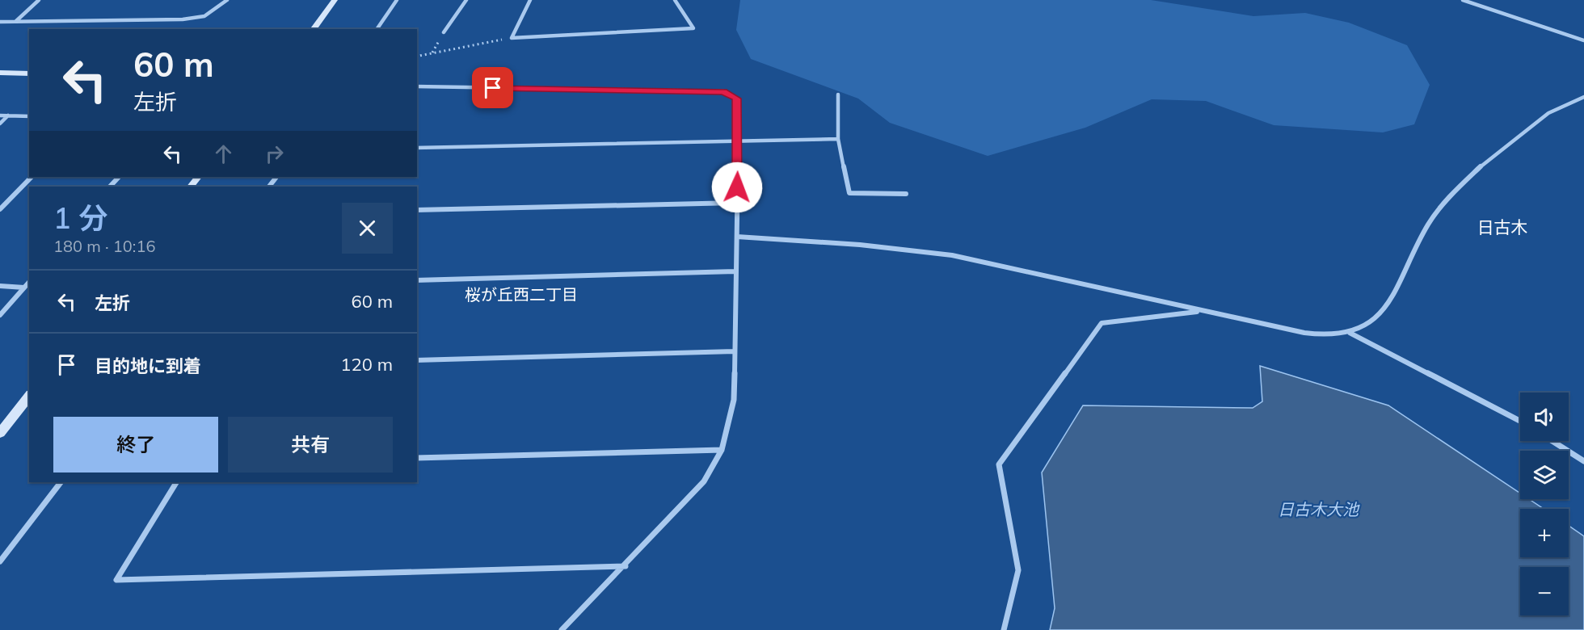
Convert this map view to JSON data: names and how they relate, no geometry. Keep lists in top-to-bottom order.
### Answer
{
  "districts": ["日古木", "桜が丘西二丁目"],
  "water": ["日古木大池"],
  "page": {
    "turn": ["60 m", "左折"],
    "heading": ["1 分", "180 m · 10:16"],
    "list": [
      {
        "name": "左折",
        "value": "60 m"
      },
      {
        "name": "目的地に到着",
        "value": "120 m"
      }
    ],
    "map_buttons": ["+", "−"],
    "buttons": ["終了", "共有"]
  }
}
